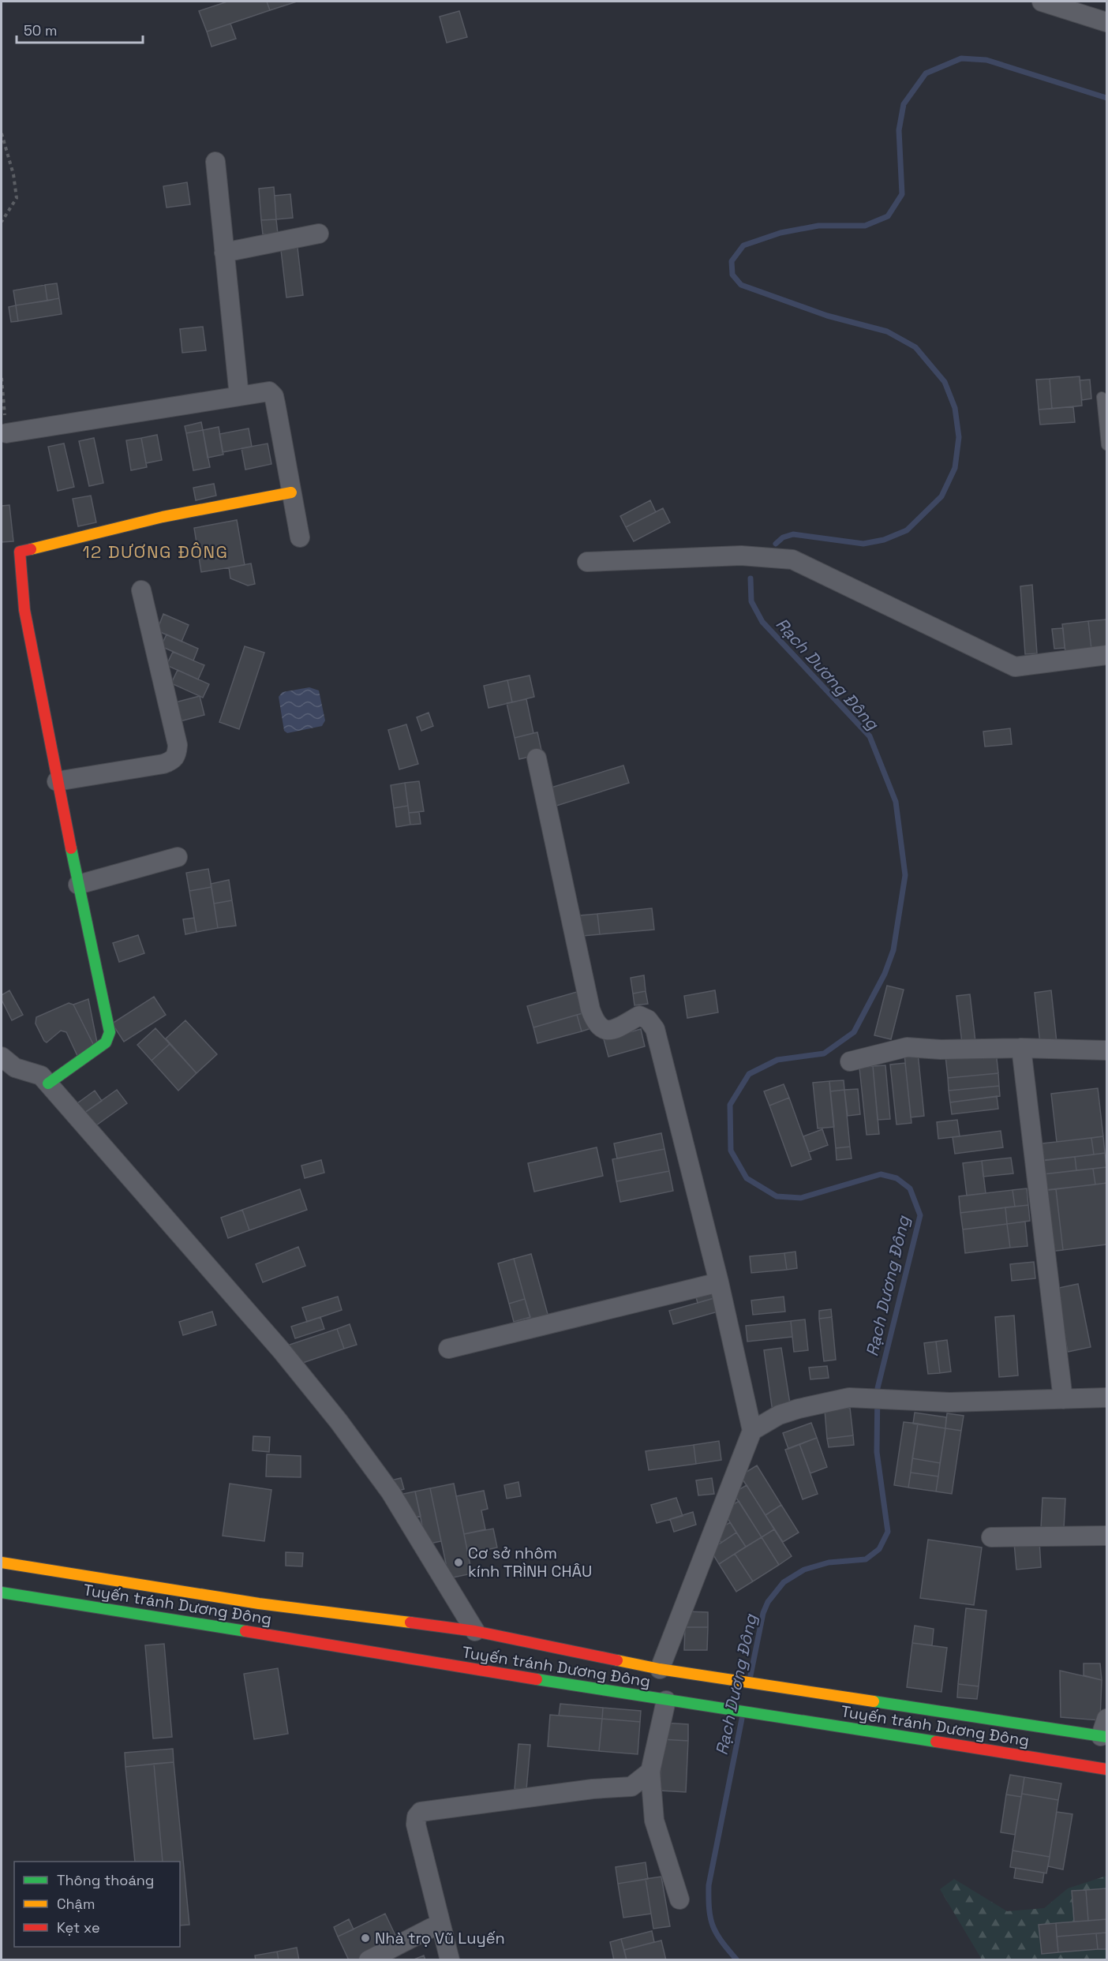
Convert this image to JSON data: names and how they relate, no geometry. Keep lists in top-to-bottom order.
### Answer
{
  "streets": {
    "main road": ["Tuyến tránh Dương Đông"]
  },
  "districts": ["12 DƯƠNG ĐÔNG"],
  "water": ["Rạch Dương Đông"],
  "places": ["Cơ sở nhôm kính TRÌNH CHÂU", "Nhà trọ Vũ Luyến"],
  "legend": ["Thông thoáng", "Chậm", "Kẹt xe"],
  "scale_bar": "50 m"
}
